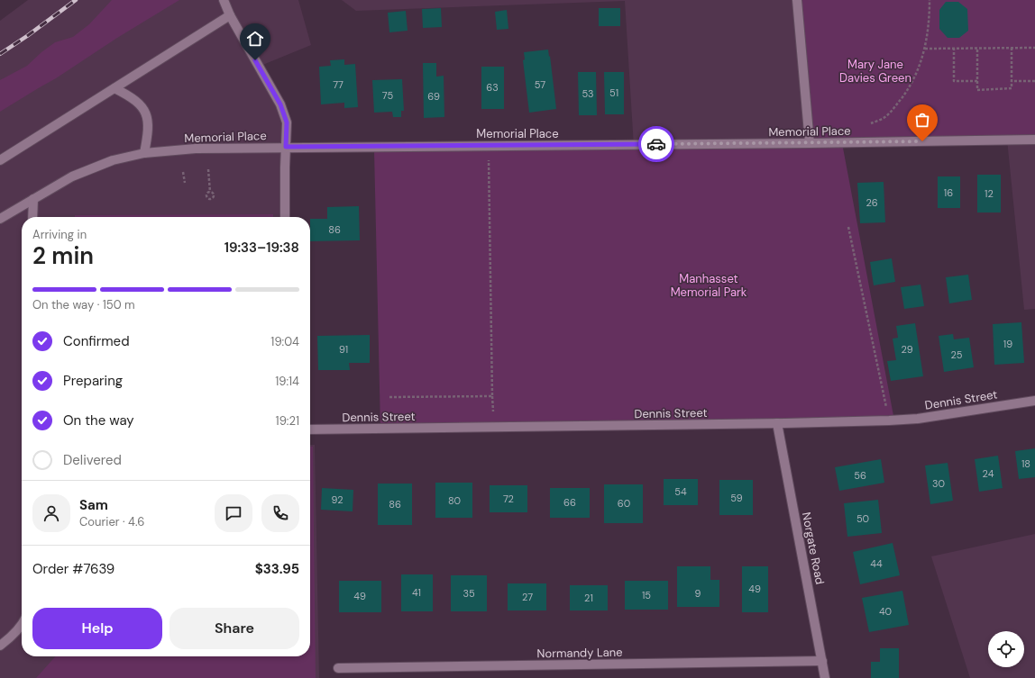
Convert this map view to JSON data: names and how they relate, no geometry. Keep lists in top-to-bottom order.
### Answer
{
  "streets": {
    "street": [
      "Memorial Place",
      "Dennis Street",
      "Norgate Road",
      "Normandy Lane"
    ]
  },
  "crossings": [
    ["Dennis Street", "Norgate Road"],
    ["Norgate Road", "Normandy Lane"]
  ],
  "parks": ["Mary Jane Davies Green", "Manhasset Memorial Park"],
  "house_numbers": [
    "77",
    "57",
    "63",
    "51",
    "53",
    "75",
    "69",
    "16",
    "12",
    "26",
    "86",
    "19",
    "91",
    "29",
    "25",
    "18",
    "24",
    "56",
    "30",
    "54",
    "59",
    "72",
    "92",
    "80",
    "66",
    "60",
    "86",
    "50",
    "44",
    "49",
    "41",
    "35",
    "9",
    "15",
    "49",
    "27",
    "21",
    "40"
  ],
  "page": {
    "heading": ["2 min", "Arriving in", "19:33–19:38"],
    "panel": [
      "Sam",
      "Courier · 4.6",
      "Order #7639",
      "$33.95"
    ],
    "bar": "On the way · 150 m",
    "list": [
      ["Confirmed", "19:04"],
      ["Preparing", "19:14"],
      ["On the way", "19:21"],
      "Delivered"
    ],
    "buttons": ["Help", "Share"]
  }
}
